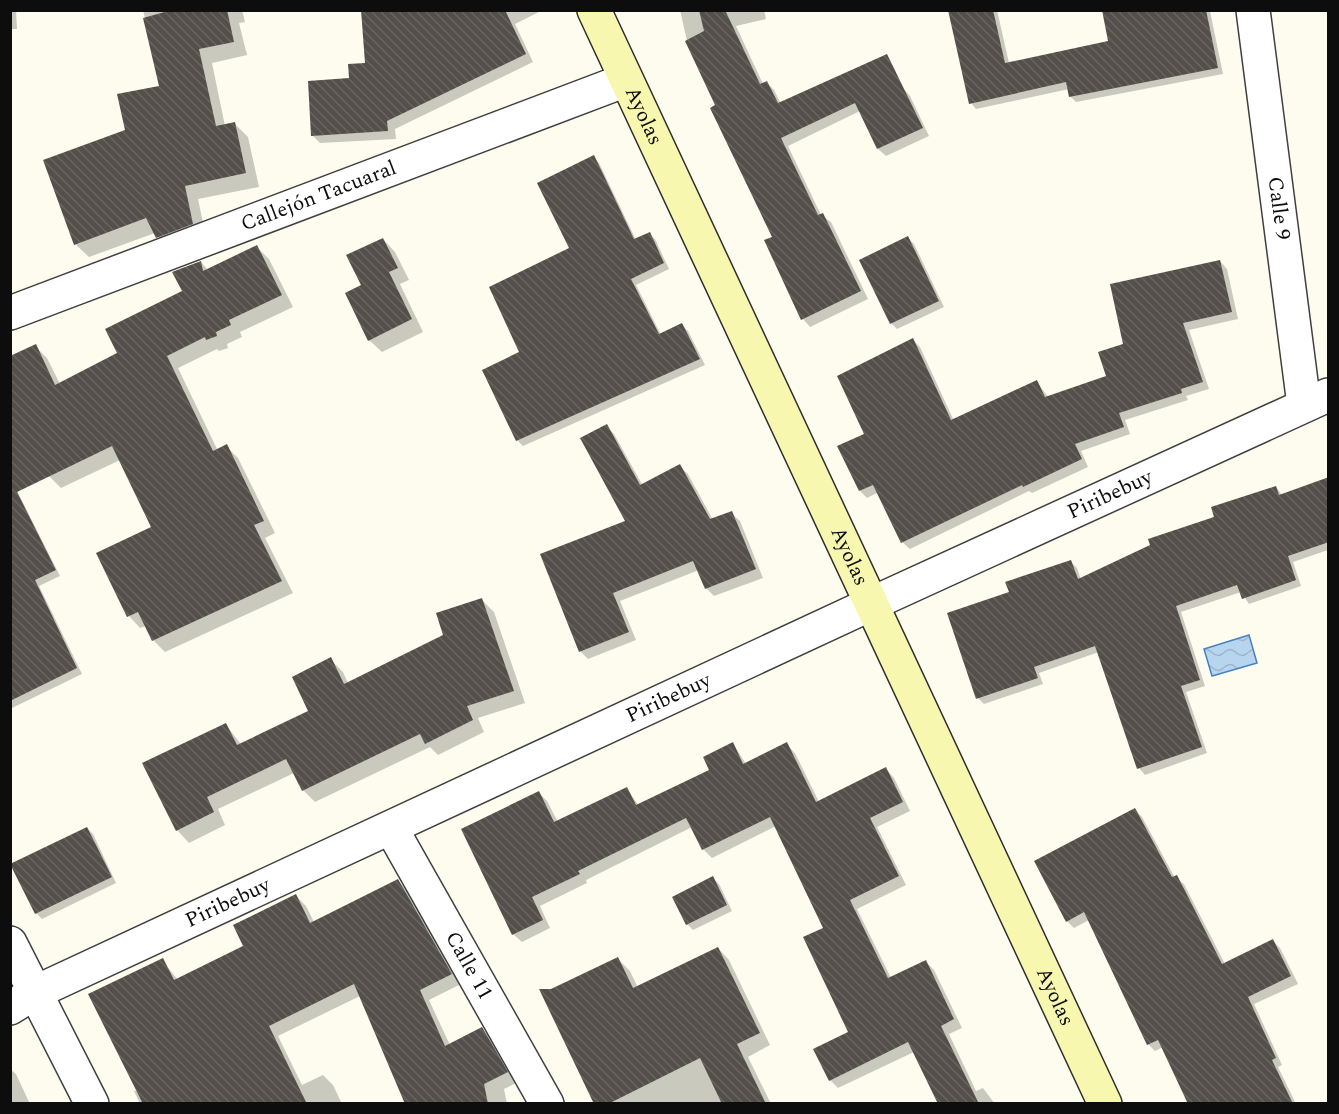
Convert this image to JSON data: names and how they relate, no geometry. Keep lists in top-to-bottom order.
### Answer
{
  "streets": {
    "street": [
      "Ayolas",
      "Callejón Tacuaral",
      "Calle 9",
      "Piribebuy",
      "Calle 11"
    ]
  },
  "crossings": [
    ["Ayolas", "Callejón Tacuaral"],
    ["Ayolas", "Piribebuy"],
    ["Calle 9", "Piribebuy"],
    ["Piribebuy", "Calle 11"]
  ]
}
